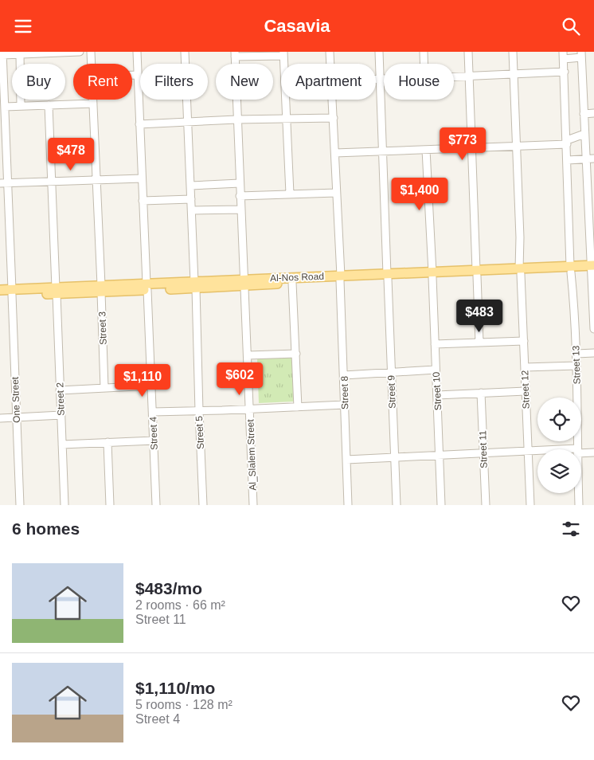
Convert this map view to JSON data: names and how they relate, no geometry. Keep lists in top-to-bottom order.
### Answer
{
  "streets": {
    "main road": ["Al-Nos Road"],
    "street": [
      "Street 3",
      "Street 13",
      "Street 12",
      "Street 10",
      "Street 9",
      "Street 8",
      "Street 2",
      "One Street",
      "Street 5",
      "Street 4",
      "Street 11",
      "Al_Slalem Street"
    ]
  },
  "crossings": [
    ["Al-Nos Road", "Street 3"],
    ["Al-Nos Road", "Street 13"],
    ["Al-Nos Road", "Street 12"],
    ["Al-Nos Road", "Street 10"],
    ["Al-Nos Road", "Street 9"],
    ["Al-Nos Road", "Street 8"],
    ["Al-Nos Road", "Street 2"],
    ["Al-Nos Road", "One Street"],
    ["Al-Nos Road", "Street 5"],
    ["Al-Nos Road", "Street 4"],
    ["Al-Nos Road", "Al_Slalem Street"]
  ],
  "page": {
    "header": "Casavia",
    "chip": [
      "Buy",
      "Rent",
      "Filters",
      "New",
      "Apartment",
      "House"
    ],
    "price": [
      "$773",
      "$478",
      "$1,400",
      "$483",
      "$602",
      "$1,110"
    ],
    "heading": "6 homes",
    "list": [
      {
        "name": "$483/mo",
        "note": "2 rooms · 66 m² · Street 11"
      },
      {
        "name": "$1,110/mo",
        "note": "5 rooms · 128 m² · Street 4"
      }
    ]
  }
}
